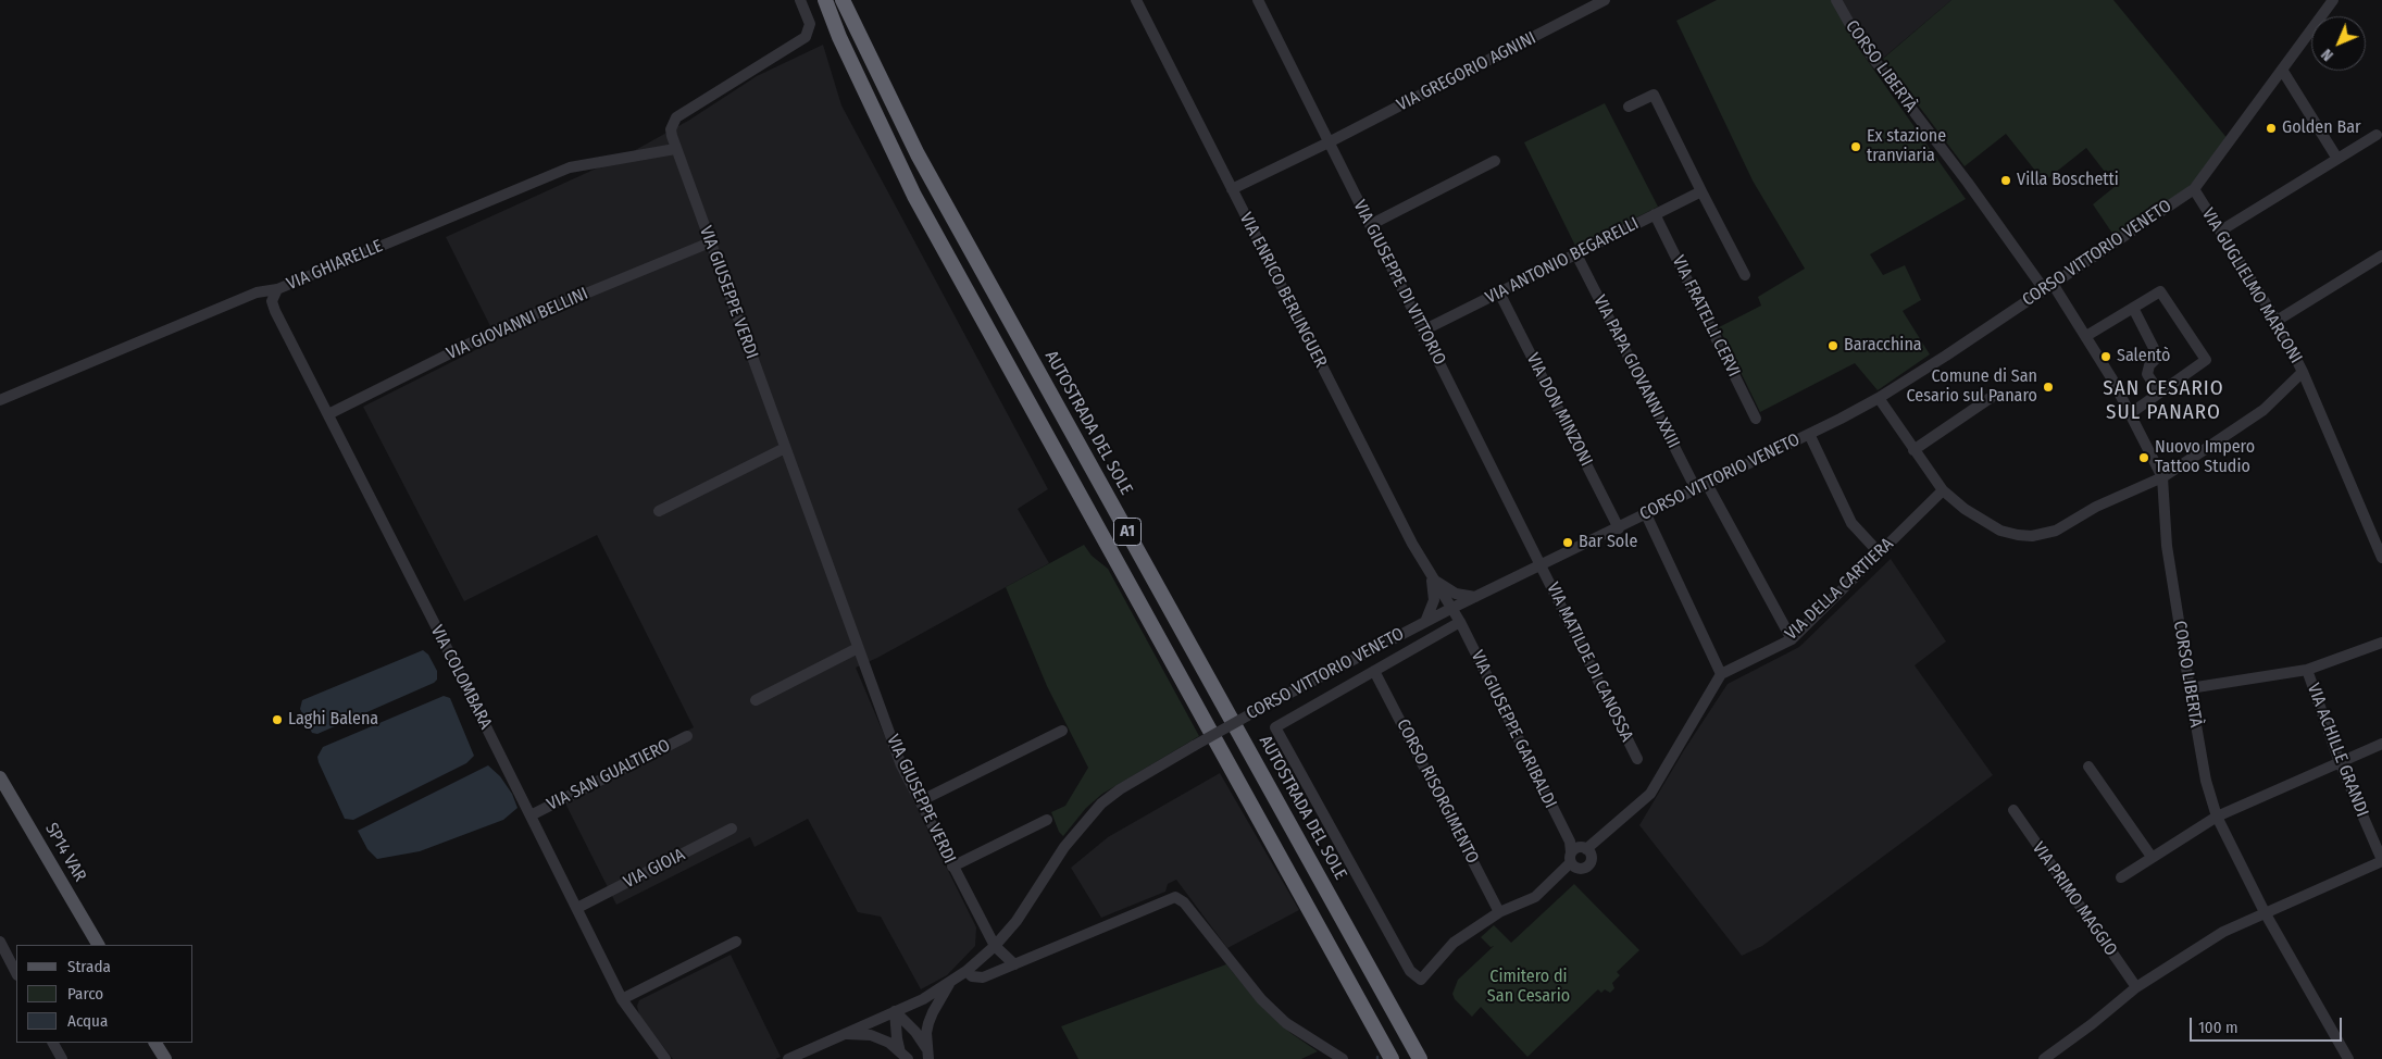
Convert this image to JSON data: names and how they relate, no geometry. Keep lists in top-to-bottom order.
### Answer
{
  "streets": {
    "highway": ["AUTOSTRADA DEL SOLE", "A1"],
    "main road": ["SP14 VAR"],
    "street": [
      "CORSO LIBERTÀ",
      "VIA GREGORIO AGNINI",
      "CORSO VITTORIO VENETO",
      "VIA ANTONIO BEGARELLI",
      "VIA GHIARELLE",
      "VIA GIUSEPPE DI VITTORIO",
      "VIA GUGLIELMO MARCONI",
      "VIA ENRICO BERLINGUER",
      "VIA GIUSEPPE VERDI",
      "VIA FRATELLI CERVI",
      "VIA GIOVANNI BELLINI",
      "VIA PAPA GIOVANNI XXIII",
      "VIA DON MINZONI",
      "VIA DELLA CARTIERA",
      "VIA MATILDE DI CANOSSA",
      "VIA COLOMBARA",
      "VIA GIUSEPPE GARIBALDI",
      "VIA ACHILLE GRANDI",
      "VIA SAN GUALTIERO",
      "CORSO RISORGIMENTO",
      "VIA GIOIA",
      "VIA PRIMO MAGGIO"
    ]
  },
  "crossings": [
    ["CORSO LIBERTÀ", "CORSO VITTORIO VENETO"],
    ["CORSO LIBERTÀ", "VIA GUGLIELMO MARCONI"],
    ["VIA GREGORIO AGNINI", "VIA GIUSEPPE DI VITTORIO"],
    ["VIA GREGORIO AGNINI", "VIA ENRICO BERLINGUER"],
    ["CORSO VITTORIO VENETO", "VIA GIUSEPPE DI VITTORIO"],
    ["CORSO VITTORIO VENETO", "VIA GUGLIELMO MARCONI"],
    ["CORSO VITTORIO VENETO", "VIA ENRICO BERLINGUER"],
    ["CORSO VITTORIO VENETO", "VIA GIUSEPPE VERDI"],
    ["CORSO VITTORIO VENETO", "VIA PAPA GIOVANNI XXIII"],
    ["CORSO VITTORIO VENETO", "VIA DON MINZONI"],
    ["CORSO VITTORIO VENETO", "VIA MATILDE DI CANOSSA"],
    ["CORSO VITTORIO VENETO", "VIA GIUSEPPE GARIBALDI"],
    ["VIA ANTONIO BEGARELLI", "VIA GIUSEPPE DI VITTORIO"],
    ["VIA ANTONIO BEGARELLI", "VIA FRATELLI CERVI"],
    ["VIA ANTONIO BEGARELLI", "VIA PAPA GIOVANNI XXIII"],
    ["VIA ANTONIO BEGARELLI", "VIA DON MINZONI"],
    ["VIA GHIARELLE", "VIA GIUSEPPE VERDI"],
    ["VIA GHIARELLE", "VIA COLOMBARA"],
    ["VIA GIUSEPPE DI VITTORIO", "VIA MATILDE DI CANOSSA"],
    ["VIA GUGLIELMO MARCONI", "VIA DELLA CARTIERA"],
    ["VIA ENRICO BERLINGUER", "VIA GIUSEPPE GARIBALDI"],
    ["VIA GIUSEPPE VERDI", "VIA GIOVANNI BELLINI"],
    ["VIA GIOVANNI BELLINI", "VIA COLOMBARA"],
    ["VIA COLOMBARA", "VIA SAN GUALTIERO"],
    ["VIA COLOMBARA", "VIA GIOIA"]
  ],
  "districts": ["SAN CESARIO SUL PANARO"],
  "parks": ["Cimitero di San Cesario"],
  "places": [
    "Golden Bar",
    "Ex stazione tranviaria",
    "Villa Boschetti",
    "Baracchina",
    "Salentò",
    "Comune di San Cesario sul Panaro",
    "Nuovo Impero Tattoo Studio",
    "Bar Sole",
    "Laghi Balena"
  ],
  "legend": ["Strada", "Parco", "Acqua"],
  "scale_bar": "100 m",
  "north": "bottom left"
}
